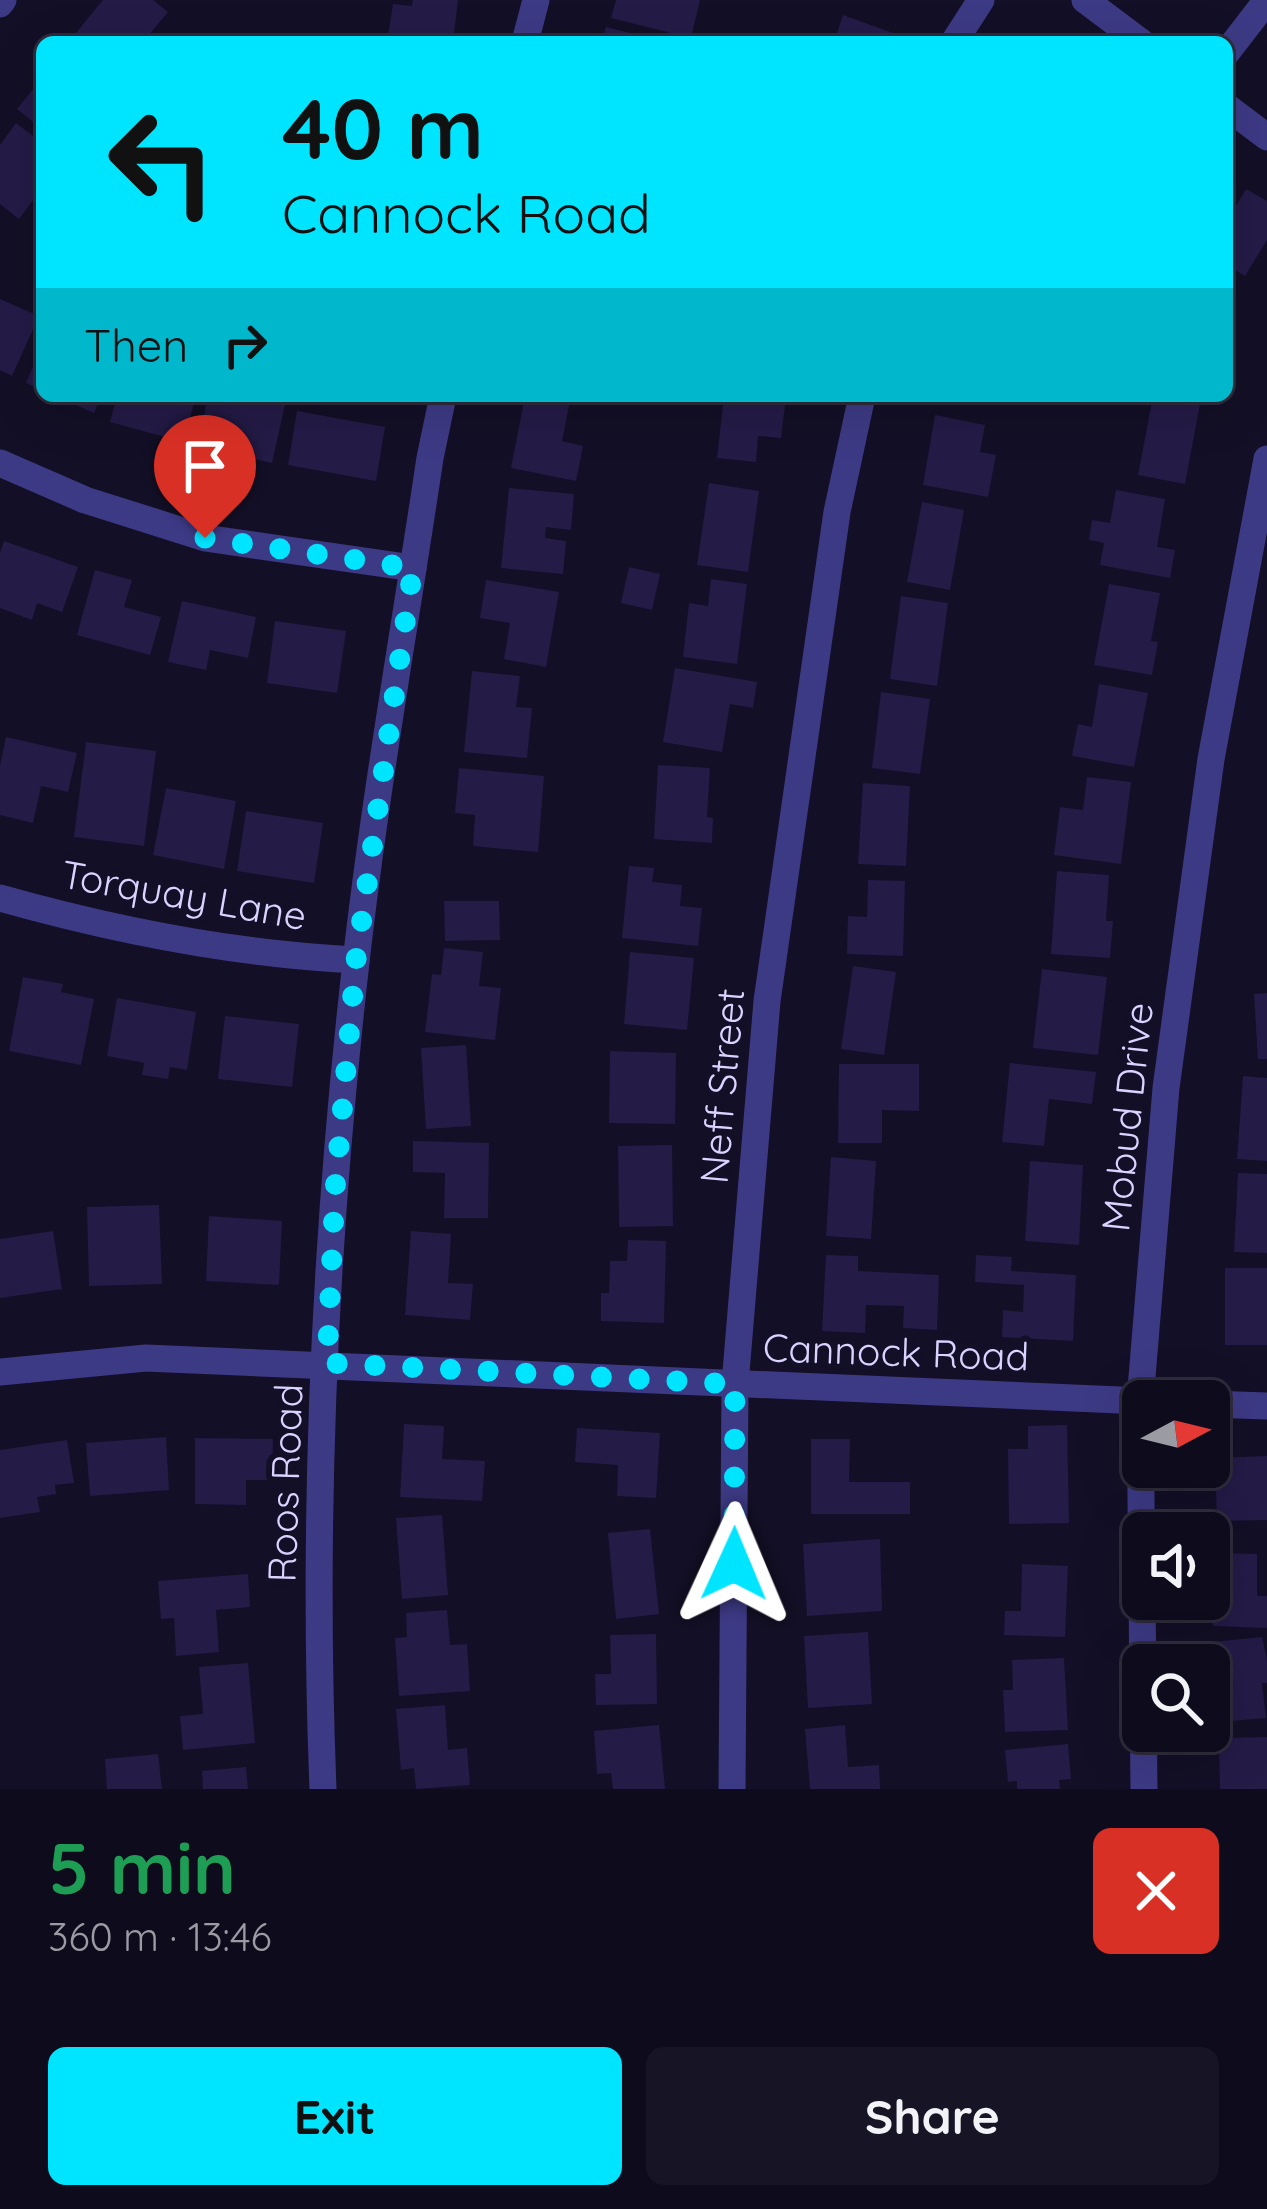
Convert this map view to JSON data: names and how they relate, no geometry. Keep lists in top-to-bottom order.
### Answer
{
  "streets": {
    "street": [
      "Torquay Lane",
      "Neff Street",
      "Mobud Drive",
      "Cannock Road",
      "Roos Road"
    ]
  },
  "crossings": [
    ["Torquay Lane", "Roos Road"],
    ["Neff Street", "Cannock Road"],
    ["Cannock Road", "Roos Road"]
  ],
  "north": "right",
  "page": {
    "turn": ["40 m", "Cannock Road"],
    "then": "Then",
    "heading": ["5 min", "360 m · 13:46"],
    "buttons": ["Exit", "Share"]
  }
}
